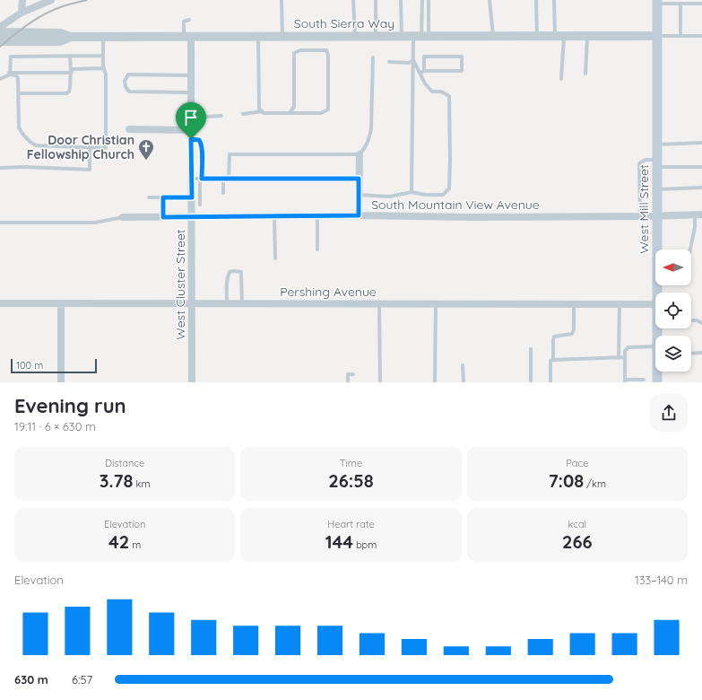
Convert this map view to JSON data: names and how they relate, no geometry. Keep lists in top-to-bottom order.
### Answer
{
  "streets": {
    "main road": ["West Mill Street"],
    "street": [
      "South Sierra Way",
      "South Mountain View Avenue",
      "West Cluster Street",
      "Pershing Avenue"
    ]
  },
  "crossings": [
    ["South Sierra Way", "West Mill Street"],
    ["South Sierra Way", "West Cluster Street"],
    ["South Mountain View Avenue", "West Mill Street"],
    ["South Mountain View Avenue", "West Cluster Street"],
    ["West Cluster Street", "Pershing Avenue"]
  ],
  "places": {
    "church": ["Door Christian Fellowship Church"]
  },
  "scale_bar": "100 m",
  "north": "left",
  "page": {
    "scale": "100 m",
    "heading": ["Evening run", "19:11 · 6 × 630 m"],
    "stats": [
      ["Distance", "3.78 km"],
      ["Time", "26:58"],
      ["Pace", "7:08 /km"],
      ["Elevation", "42 m"],
      ["Heart rate", "144 bpm"],
      ["kcal", "266"]
    ],
    "chart": ["Elevation", "133–140 m"],
    "list": [
      {
        "name": "630 m",
        "note": "6:57"
      }
    ]
  }
}
